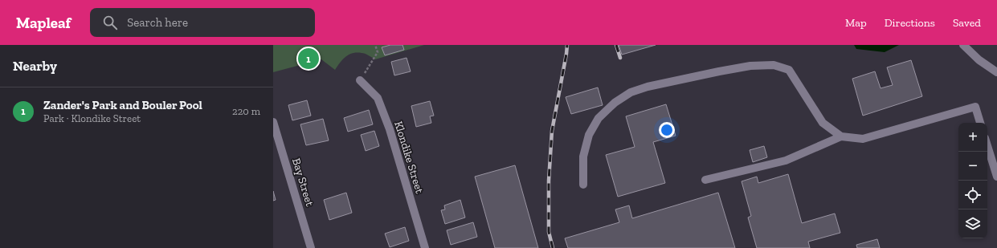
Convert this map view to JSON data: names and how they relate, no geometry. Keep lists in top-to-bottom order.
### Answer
{
  "streets": {
    "street": ["Klondike Street", "Bay Street"]
  },
  "page": {
    "header": "Mapleaf",
    "search": "Search here",
    "nav": ["Map", "Directions", "Saved"],
    "heading": "Nearby",
    "pins": "1",
    "list": [
      {
        "mark": "1",
        "name": "Zander's Park and Bouler Pool",
        "note": "Park · Klondike Street",
        "value": "220 m"
      }
    ],
    "map_buttons": ["+", "−"]
  }
}
